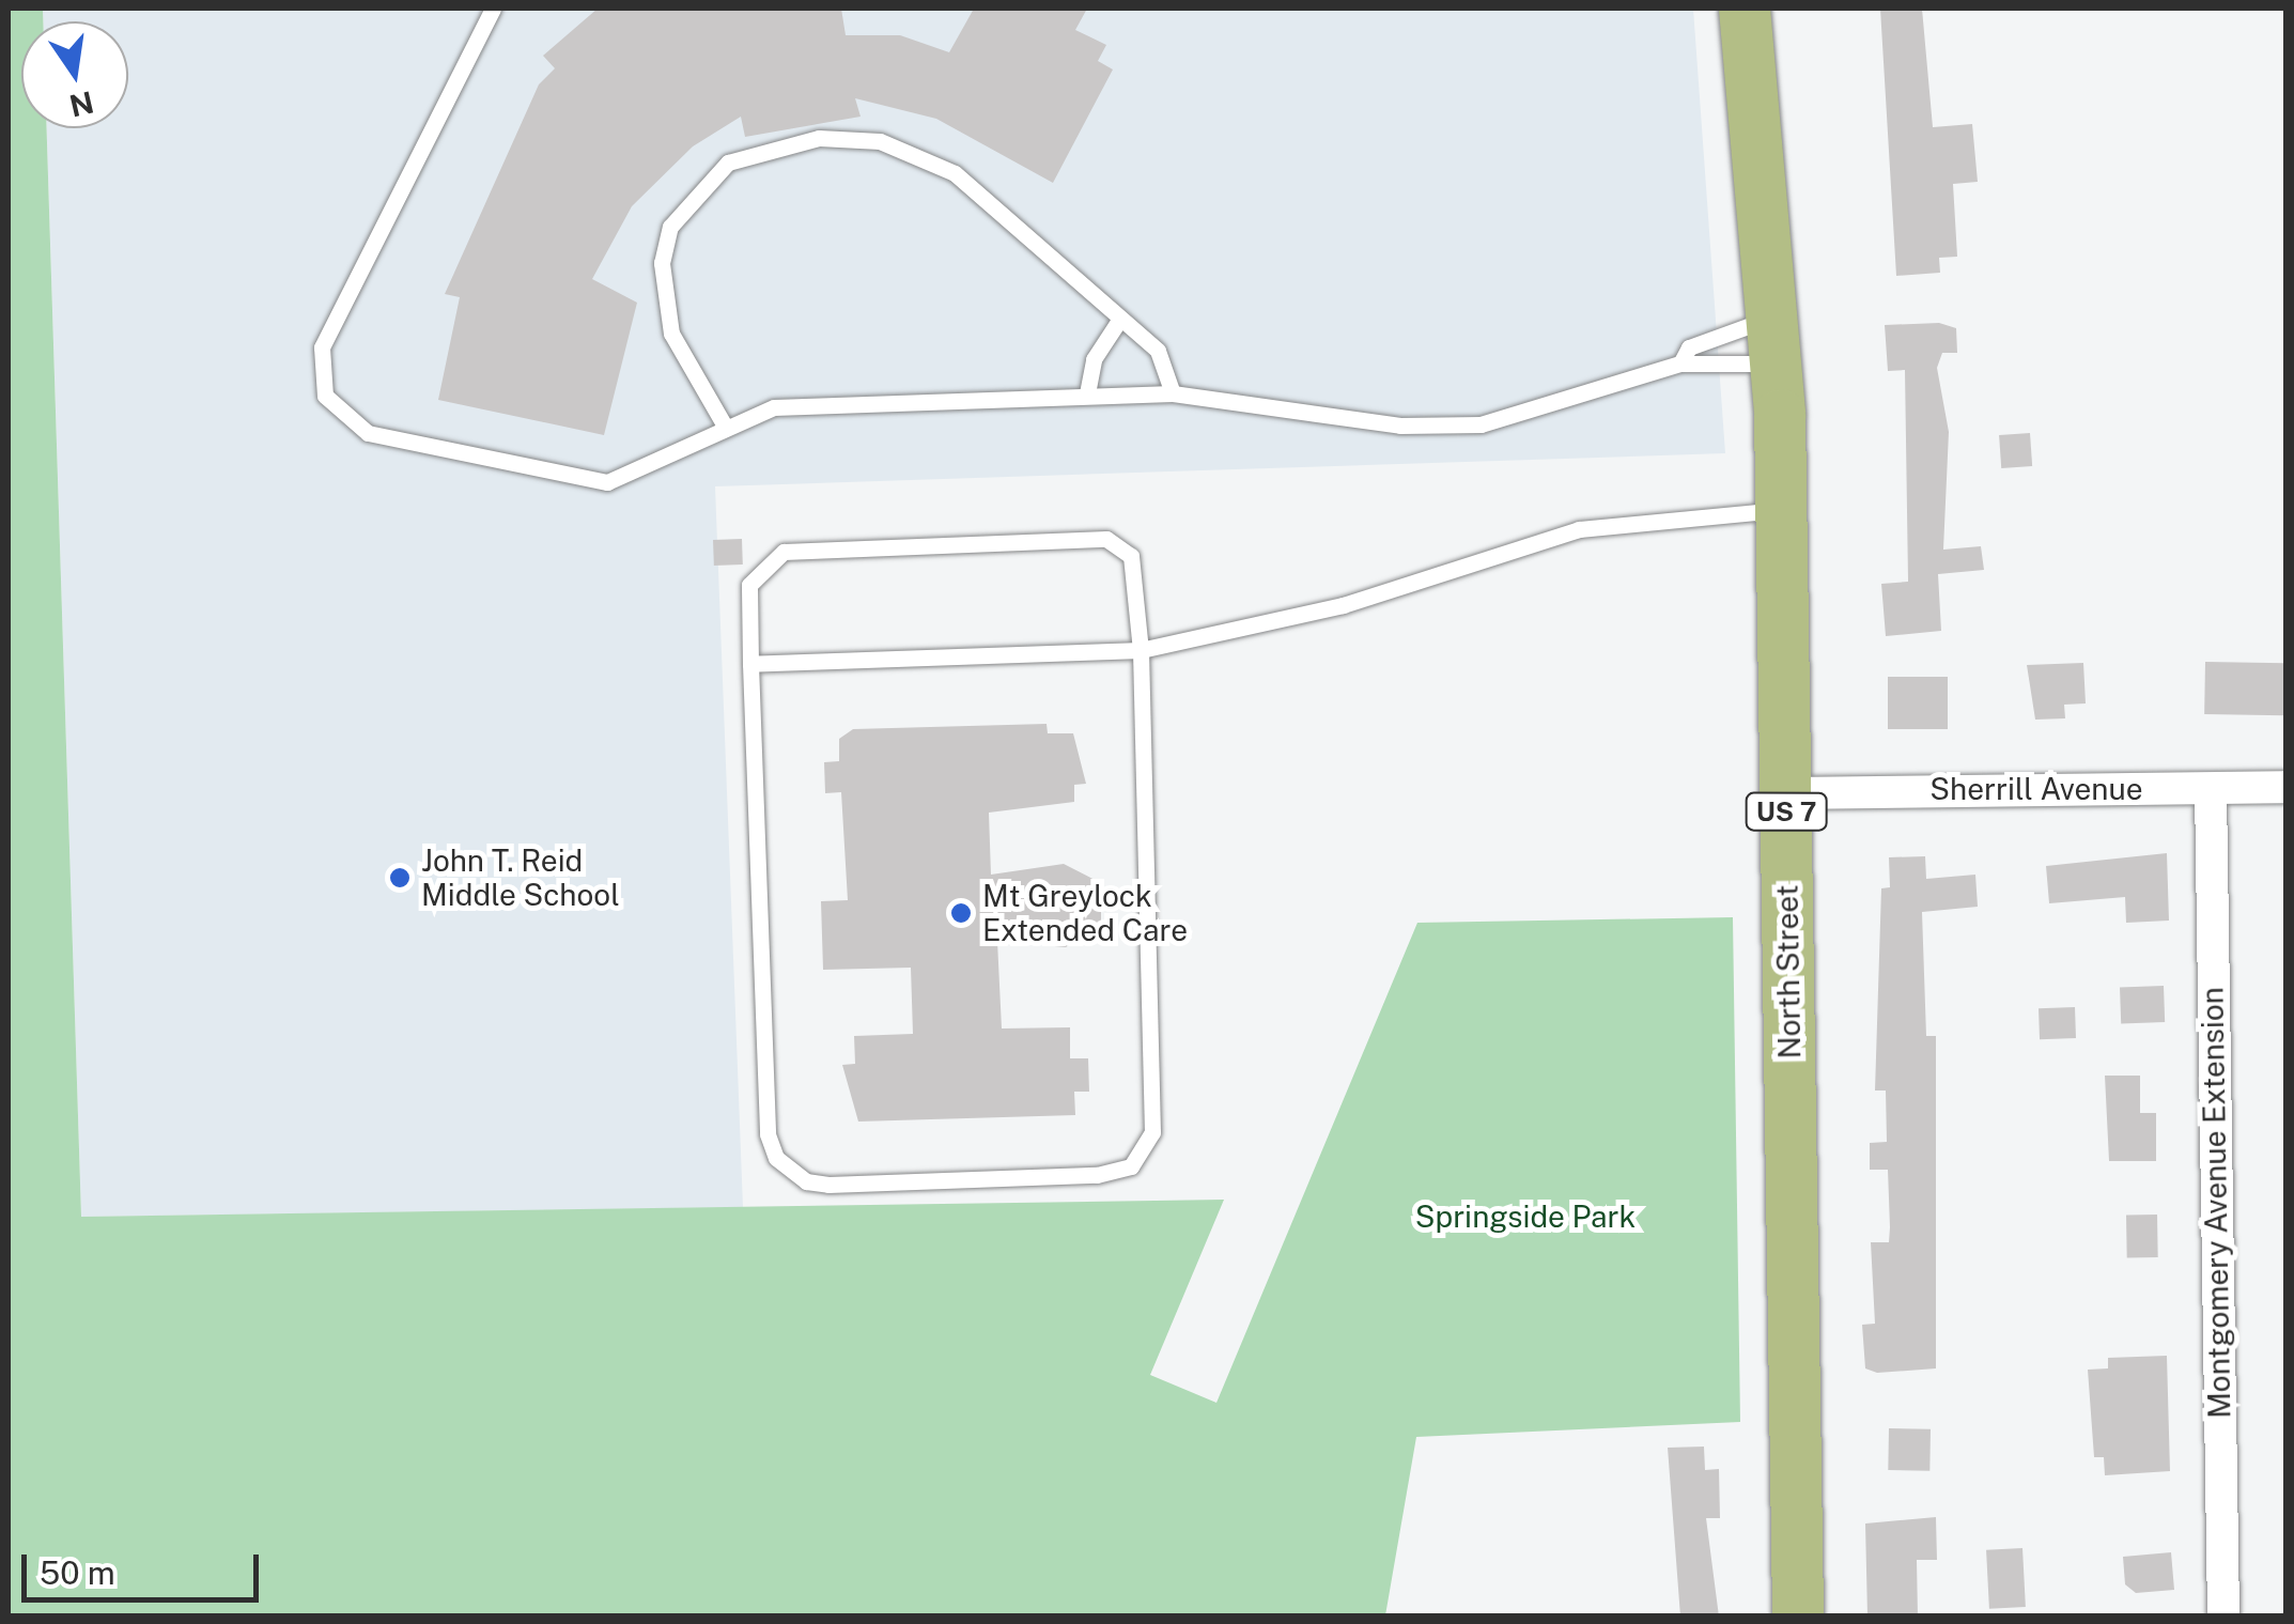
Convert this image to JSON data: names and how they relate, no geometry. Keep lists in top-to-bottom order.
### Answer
{
  "streets": {
    "main road": ["US 7", "North Street"],
    "street": ["Sherrill Avenue", "Montgomery Avenue Extension"]
  },
  "crossings": [
    ["Sherrill Avenue", "North Street"],
    ["Sherrill Avenue", "Montgomery Avenue Extension"]
  ],
  "parks": ["Springside Park"],
  "places": ["John T. Reid Middle School", "Mt Greylock Extended Care"],
  "scale_bar": "50 m",
  "north": "bottom"
}
